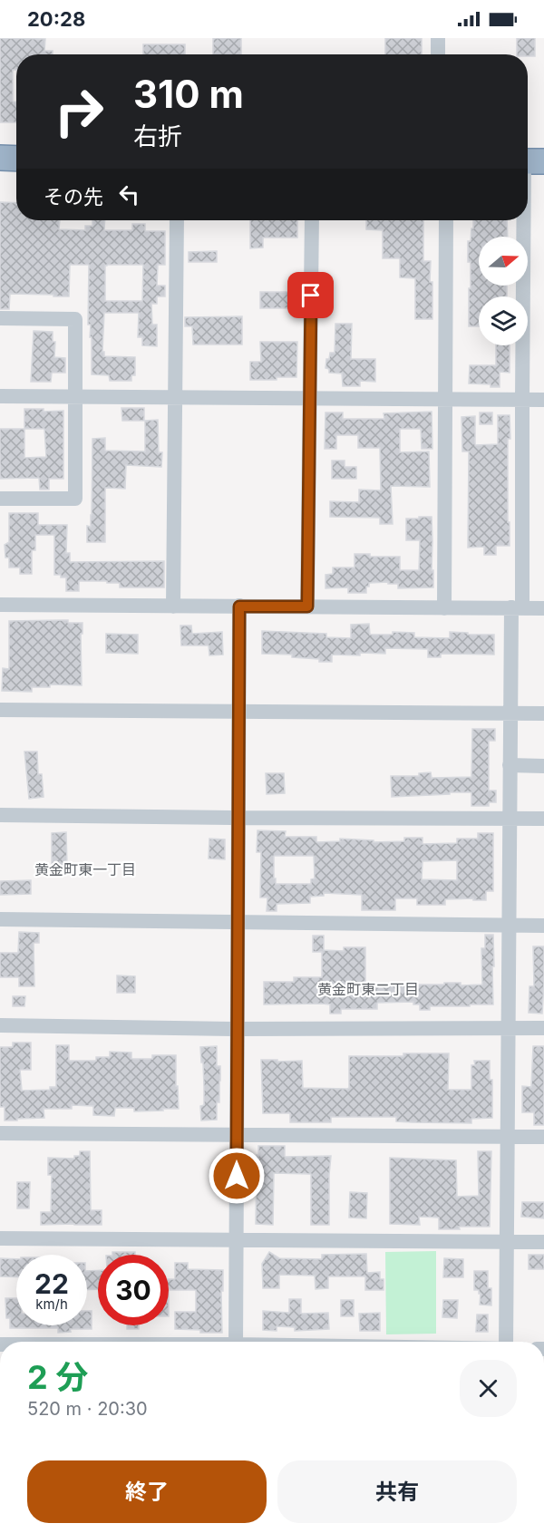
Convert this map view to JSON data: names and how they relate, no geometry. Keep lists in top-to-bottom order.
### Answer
{
  "districts": ["黄金町東一丁目", "黄金町東二丁目"],
  "north": "right",
  "page": {
    "status": "20:28",
    "turn": ["310 m", "右折"],
    "then": "その先",
    "speed": "22 km/h",
    "limit": "30",
    "heading": ["2 分", "520 m · 20:30"],
    "buttons": ["終了", "共有"]
  }
}
